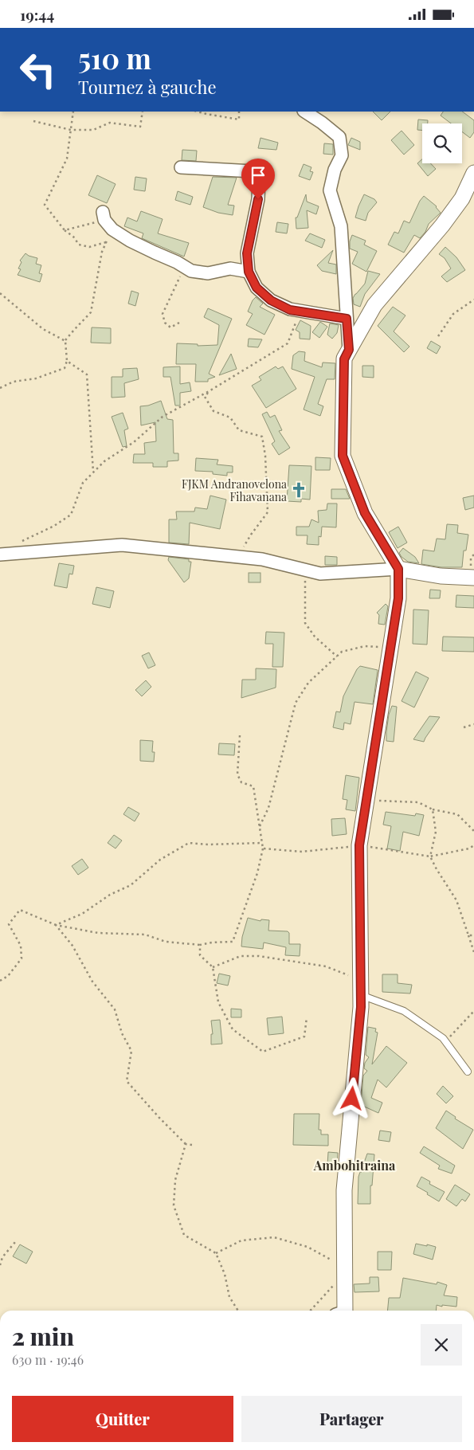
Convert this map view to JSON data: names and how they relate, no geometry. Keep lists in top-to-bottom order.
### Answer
{
  "districts": ["Ambohitraina"],
  "places": {
    "church": ["FJKM Andranovelona Fihavanana"]
  },
  "page": {
    "status": "19:44",
    "turn": ["510 m", "Tournez à gauche"],
    "heading": ["2 min", "630 m · 19:46"],
    "buttons": ["Quitter", "Partager"]
  }
}
